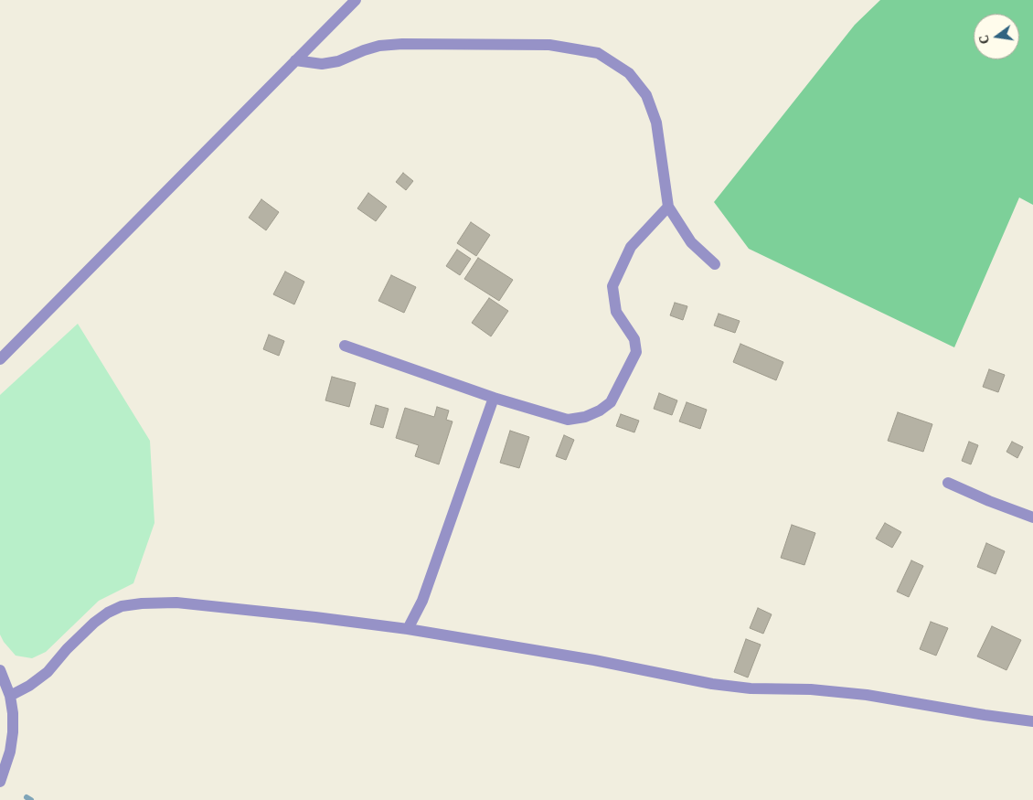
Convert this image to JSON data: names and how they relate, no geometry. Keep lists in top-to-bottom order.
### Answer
{
  "north": "left"
}
